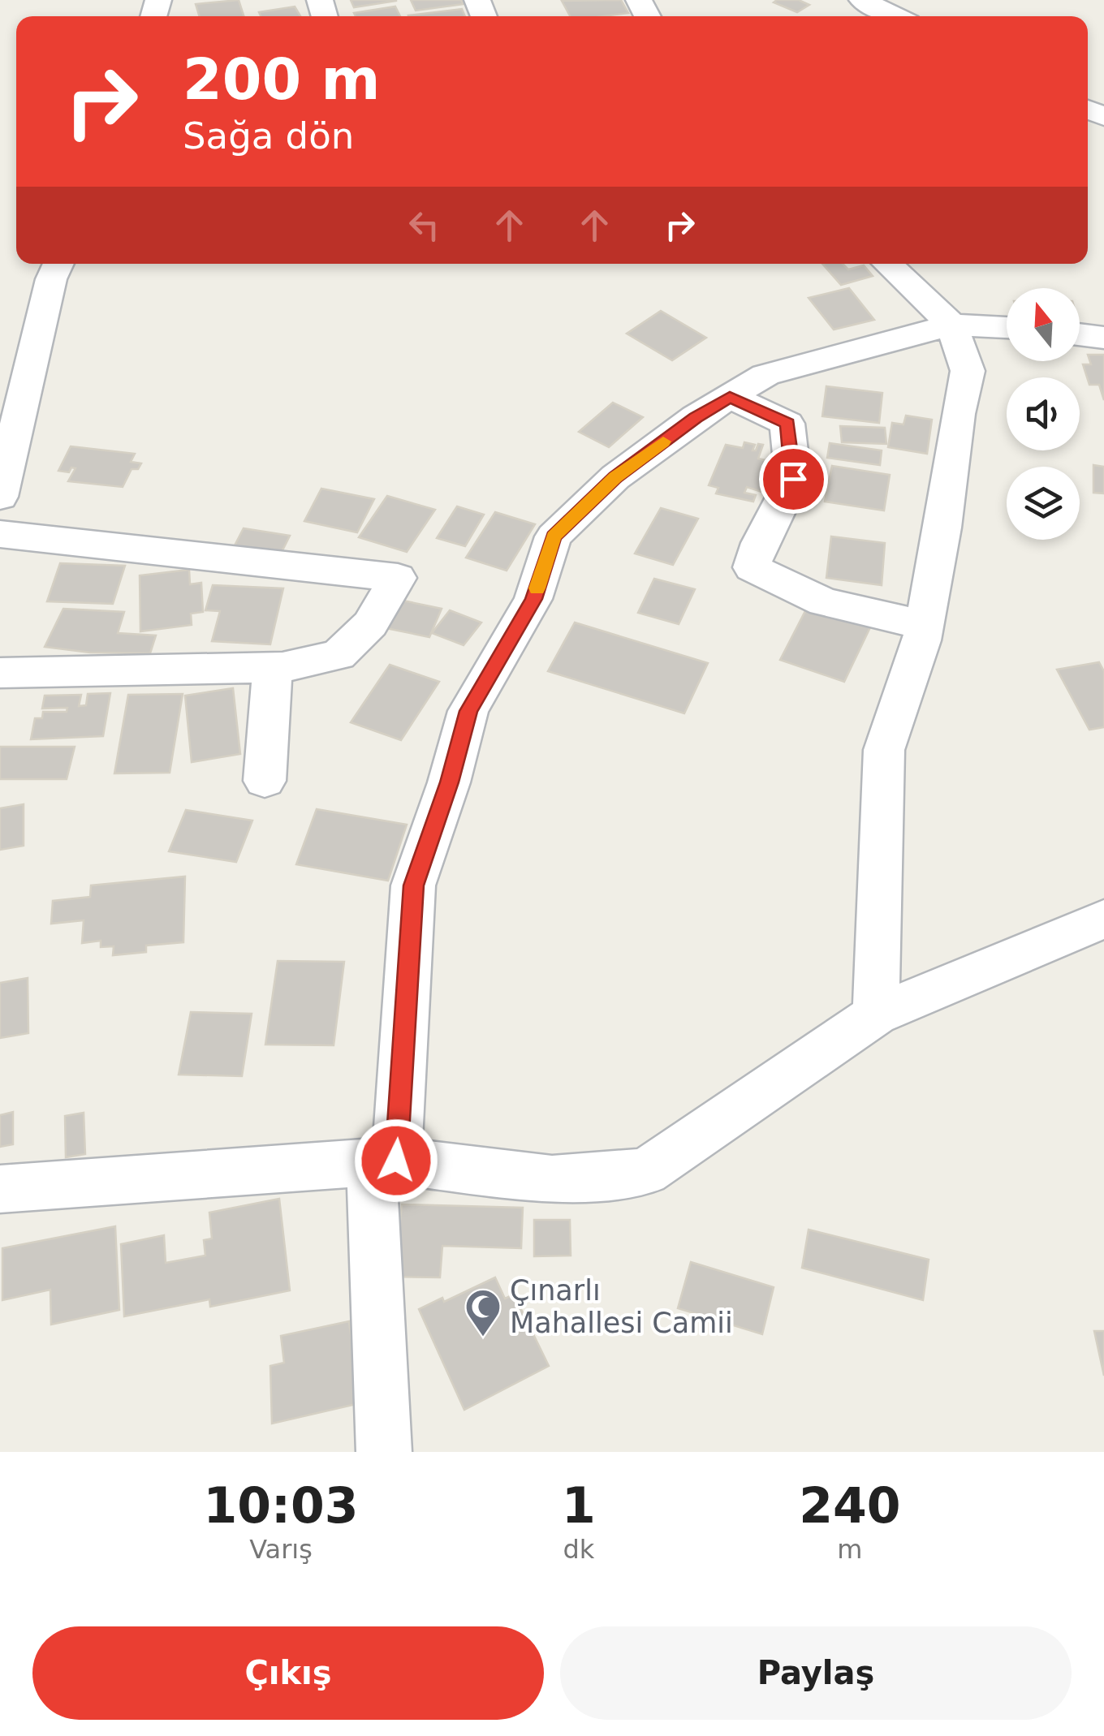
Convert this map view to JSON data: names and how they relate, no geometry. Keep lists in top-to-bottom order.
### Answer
{
  "places": {
    "mosque": ["Çınarlı Mahallesi Camii"]
  },
  "north": "top",
  "page": {
    "turn": ["200 m", "Sağa dön"],
    "eta": [
      "10:03",
      "Varış",
      "1",
      "dk",
      "240",
      "m"
    ],
    "buttons": ["Çıkış", "Paylaş"]
  }
}
